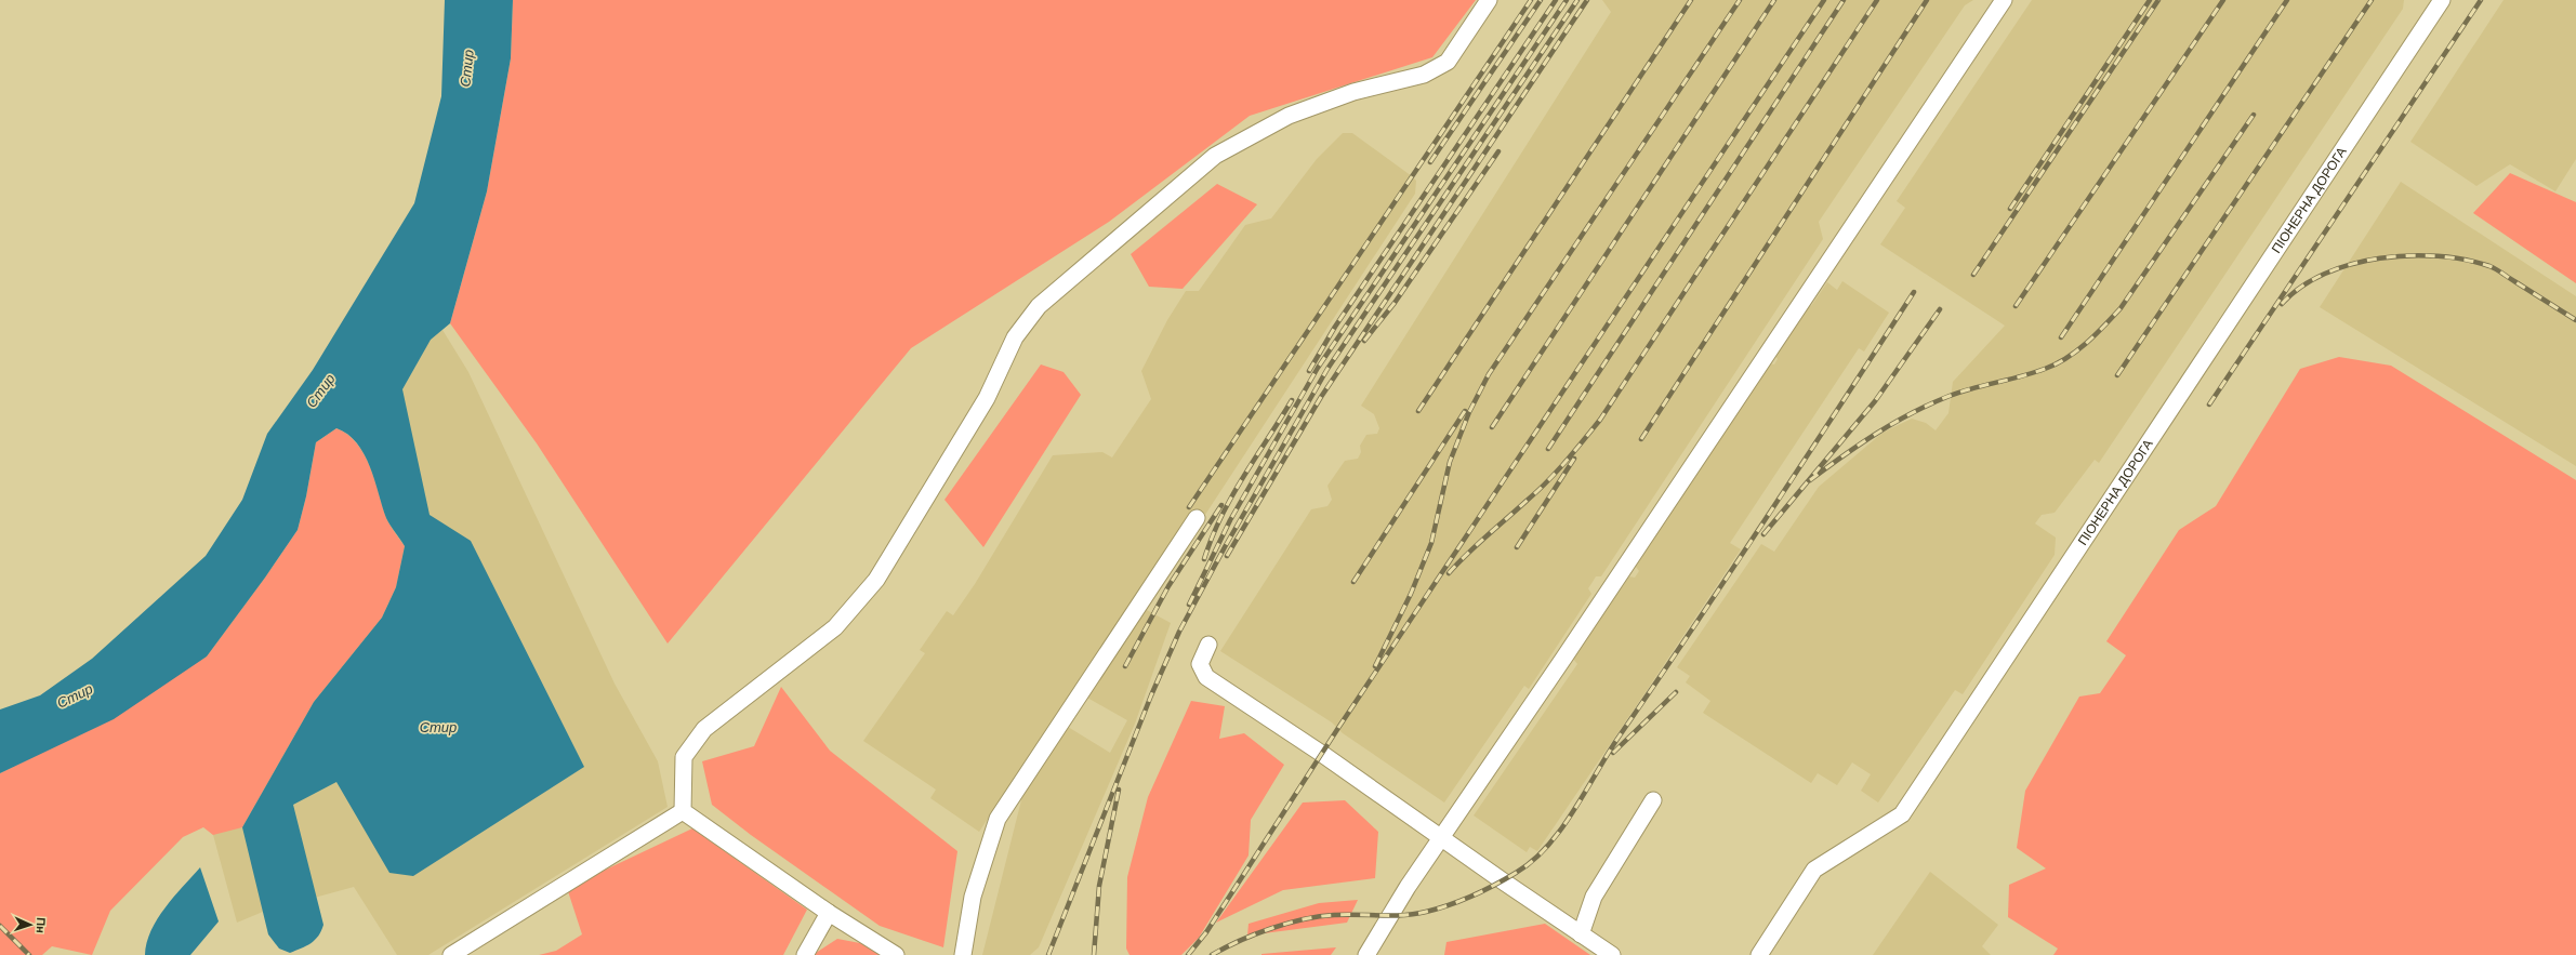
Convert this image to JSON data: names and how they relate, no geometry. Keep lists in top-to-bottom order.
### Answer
{
  "streets": {
    "street": ["ПІОНЕРНА ДОРОГА"]
  },
  "water": ["Стир"],
  "north": "right"
}
